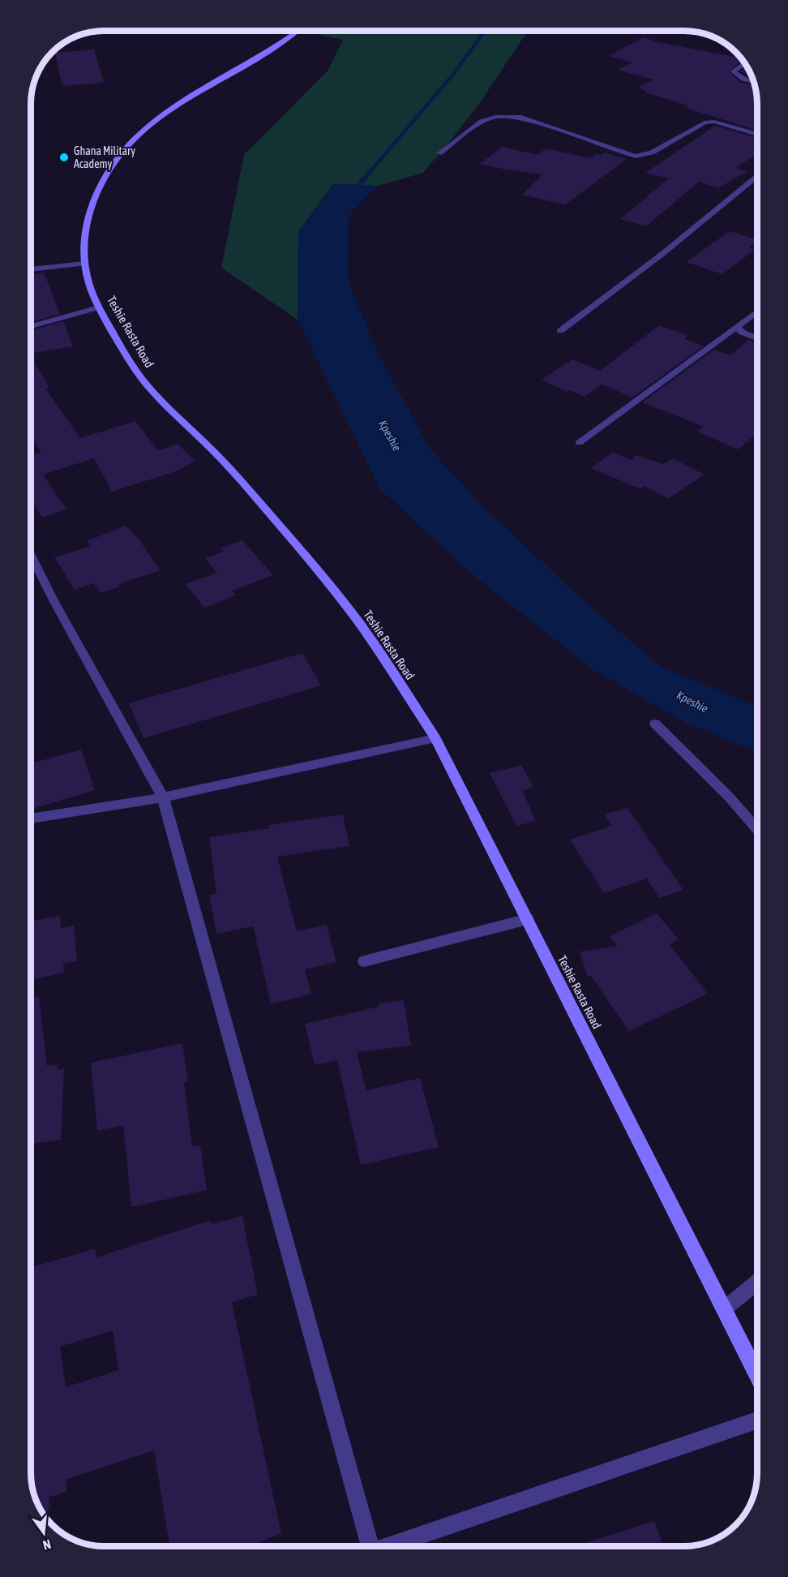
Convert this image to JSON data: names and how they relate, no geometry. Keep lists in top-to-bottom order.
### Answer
{
  "streets": {
    "main road": ["Teshie Rasta Road"]
  },
  "water": ["Kpeshie"],
  "places": ["Ghana Military Academy"],
  "north": "bottom"
}
